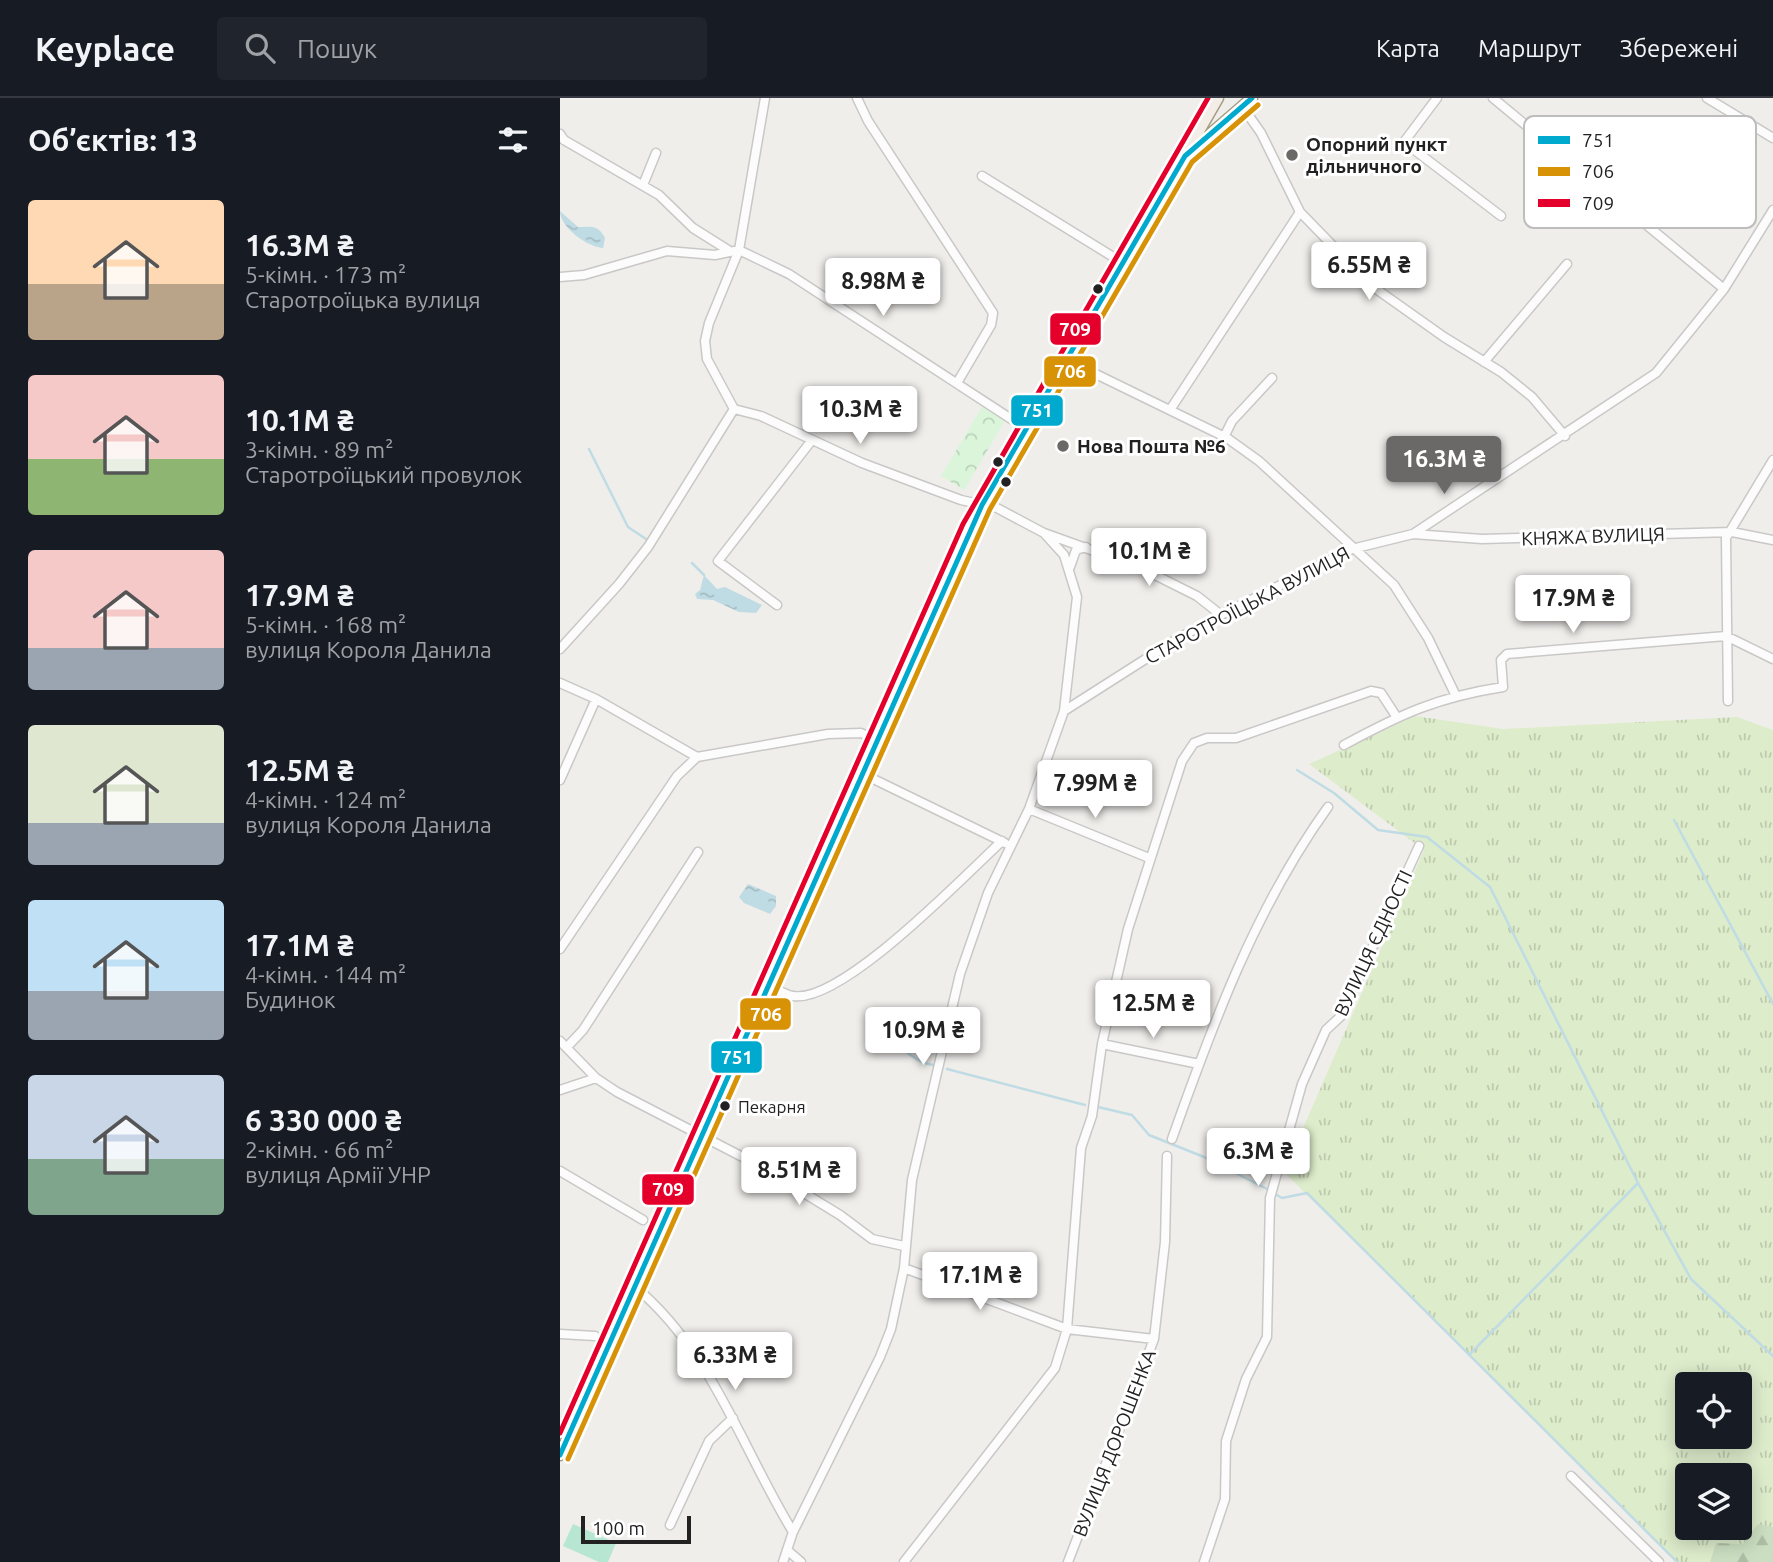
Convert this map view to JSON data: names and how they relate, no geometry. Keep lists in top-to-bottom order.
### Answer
{
  "streets": {
    "street": [
      "КНЯЖА ВУЛИЦЯ",
      "СТАРОТРОЇЦЬКА ВУЛИЦЯ",
      "ВУЛИЦЯ ЄДНОСТІ",
      "ВУЛИЦЯ ДОРОШЕНКА"
    ]
  },
  "crossings": [
    ["КНЯЖА ВУЛИЦЯ", "СТАРОТРОЇЦЬКА ВУЛИЦЯ"]
  ],
  "places": ["Опорний пункт дільничного", "Нова Пошта №6", "Пекарня"],
  "lines": ["transit line 751", "transit line 709", "transit line 706"],
  "legend": ["751", "706", "709"],
  "scale_bar": "100 m",
  "page": {
    "header": "Keyplace",
    "search": "Пошук",
    "nav": ["Карта", "Маршрут", "Збережені"],
    "heading": "Об’єктів: 13",
    "list": [
      {
        "name": "16.3M ₴",
        "note": "5-кімн. · 173 m² · Старотроїцька вулиця"
      },
      {
        "name": "10.1M ₴",
        "note": "3-кімн. · 89 m² · Старотроїцький провулок"
      },
      {
        "name": "17.9M ₴",
        "note": "5-кімн. · 168 m² · вулиця Короля Данила"
      },
      {
        "name": "12.5M ₴",
        "note": "4-кімн. · 124 m² · вулиця Короля Данила"
      },
      {
        "name": "17.1M ₴",
        "note": "4-кімн. · 144 m² · Будинок"
      },
      {
        "name": "6 330 000 ₴",
        "note": "2-кімн. · 66 m² · вулиця Армії УНР"
      }
    ],
    "price": [
      "6.55M ₴",
      "8.98M ₴",
      "10.3M ₴",
      "16.3M ₴",
      "10.1M ₴",
      "17.9M ₴",
      "7.99M ₴",
      "12.5M ₴",
      "10.9M ₴",
      "6.3M ₴",
      "8.51M ₴",
      "17.1M ₴",
      "6.33M ₴"
    ],
    "scale": "100 m"
  }
}
